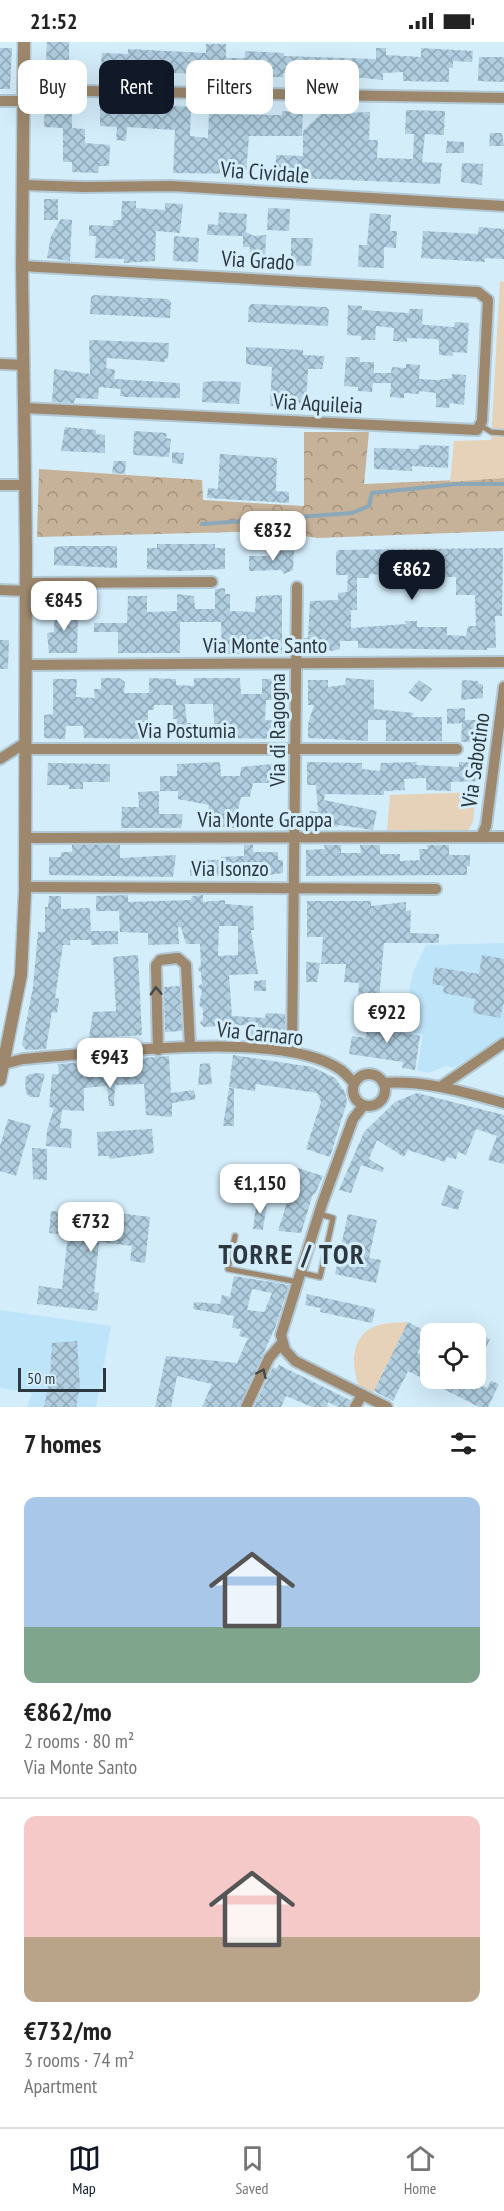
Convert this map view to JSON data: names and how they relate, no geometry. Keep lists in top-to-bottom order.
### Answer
{
  "streets": {
    "street": [
      "Via Cividale",
      "Via Grado",
      "Via Aquileia",
      "Via Monte Santo",
      "Via Postumia",
      "Via di Ragogna",
      "Via Sabotino",
      "Via Monte Grappa",
      "Via Isonzo",
      "Via Carnaro"
    ]
  },
  "crossings": [
    ["Via Grado", "Via Aquileia"],
    ["Via Monte Santo", "Via di Ragogna"],
    ["Via Postumia", "Via di Ragogna"],
    ["Via di Ragogna", "Via Monte Grappa"],
    ["Via di Ragogna", "Via Isonzo"],
    ["Via di Ragogna", "Via Carnaro"],
    ["Via Sabotino", "Via Monte Grappa"]
  ],
  "districts": ["TORRE / TOR"],
  "scale_bar": "50 m",
  "page": {
    "status": "21:52",
    "chip": [
      "Buy",
      "Rent",
      "Filters",
      "New"
    ],
    "price": [
      "€832",
      "€862",
      "€845",
      "€922",
      "€943",
      "€1,150",
      "€732"
    ],
    "scale": "50 m",
    "heading": "7 homes",
    "list": [
      {
        "name": "€862/mo",
        "note": "2 rooms · 80 m² · Via Monte Santo"
      },
      {
        "name": "€732/mo",
        "note": "3 rooms · 74 m² · Apartment"
      }
    ],
    "tabs": ["Map", "Saved", "Home"]
  }
}
